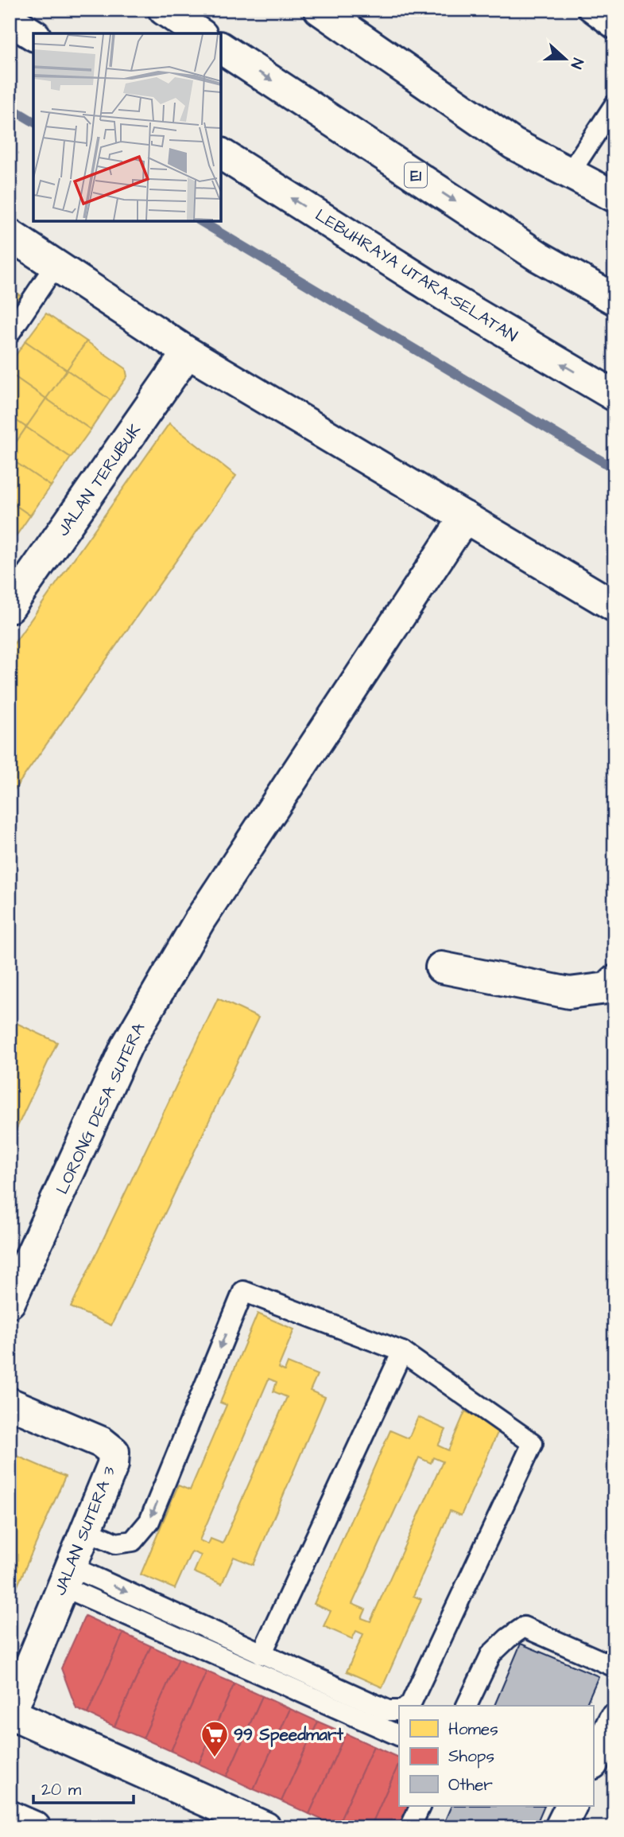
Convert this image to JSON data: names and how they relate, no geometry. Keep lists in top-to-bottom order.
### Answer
{
  "streets": {
    "main road": [
      "E1",
      "LEBUHRAYA UTARA–SELATAN",
      "JALAN TERUBUK",
      "LORONG DESA SUTERA",
      "JALAN SUTERA 3"
    ]
  },
  "places": {
    "supermarket": ["99 Speedmart"]
  },
  "legend": ["Homes", "Shops", "Other"],
  "scale_bar": "20 m",
  "north": "right"
}
